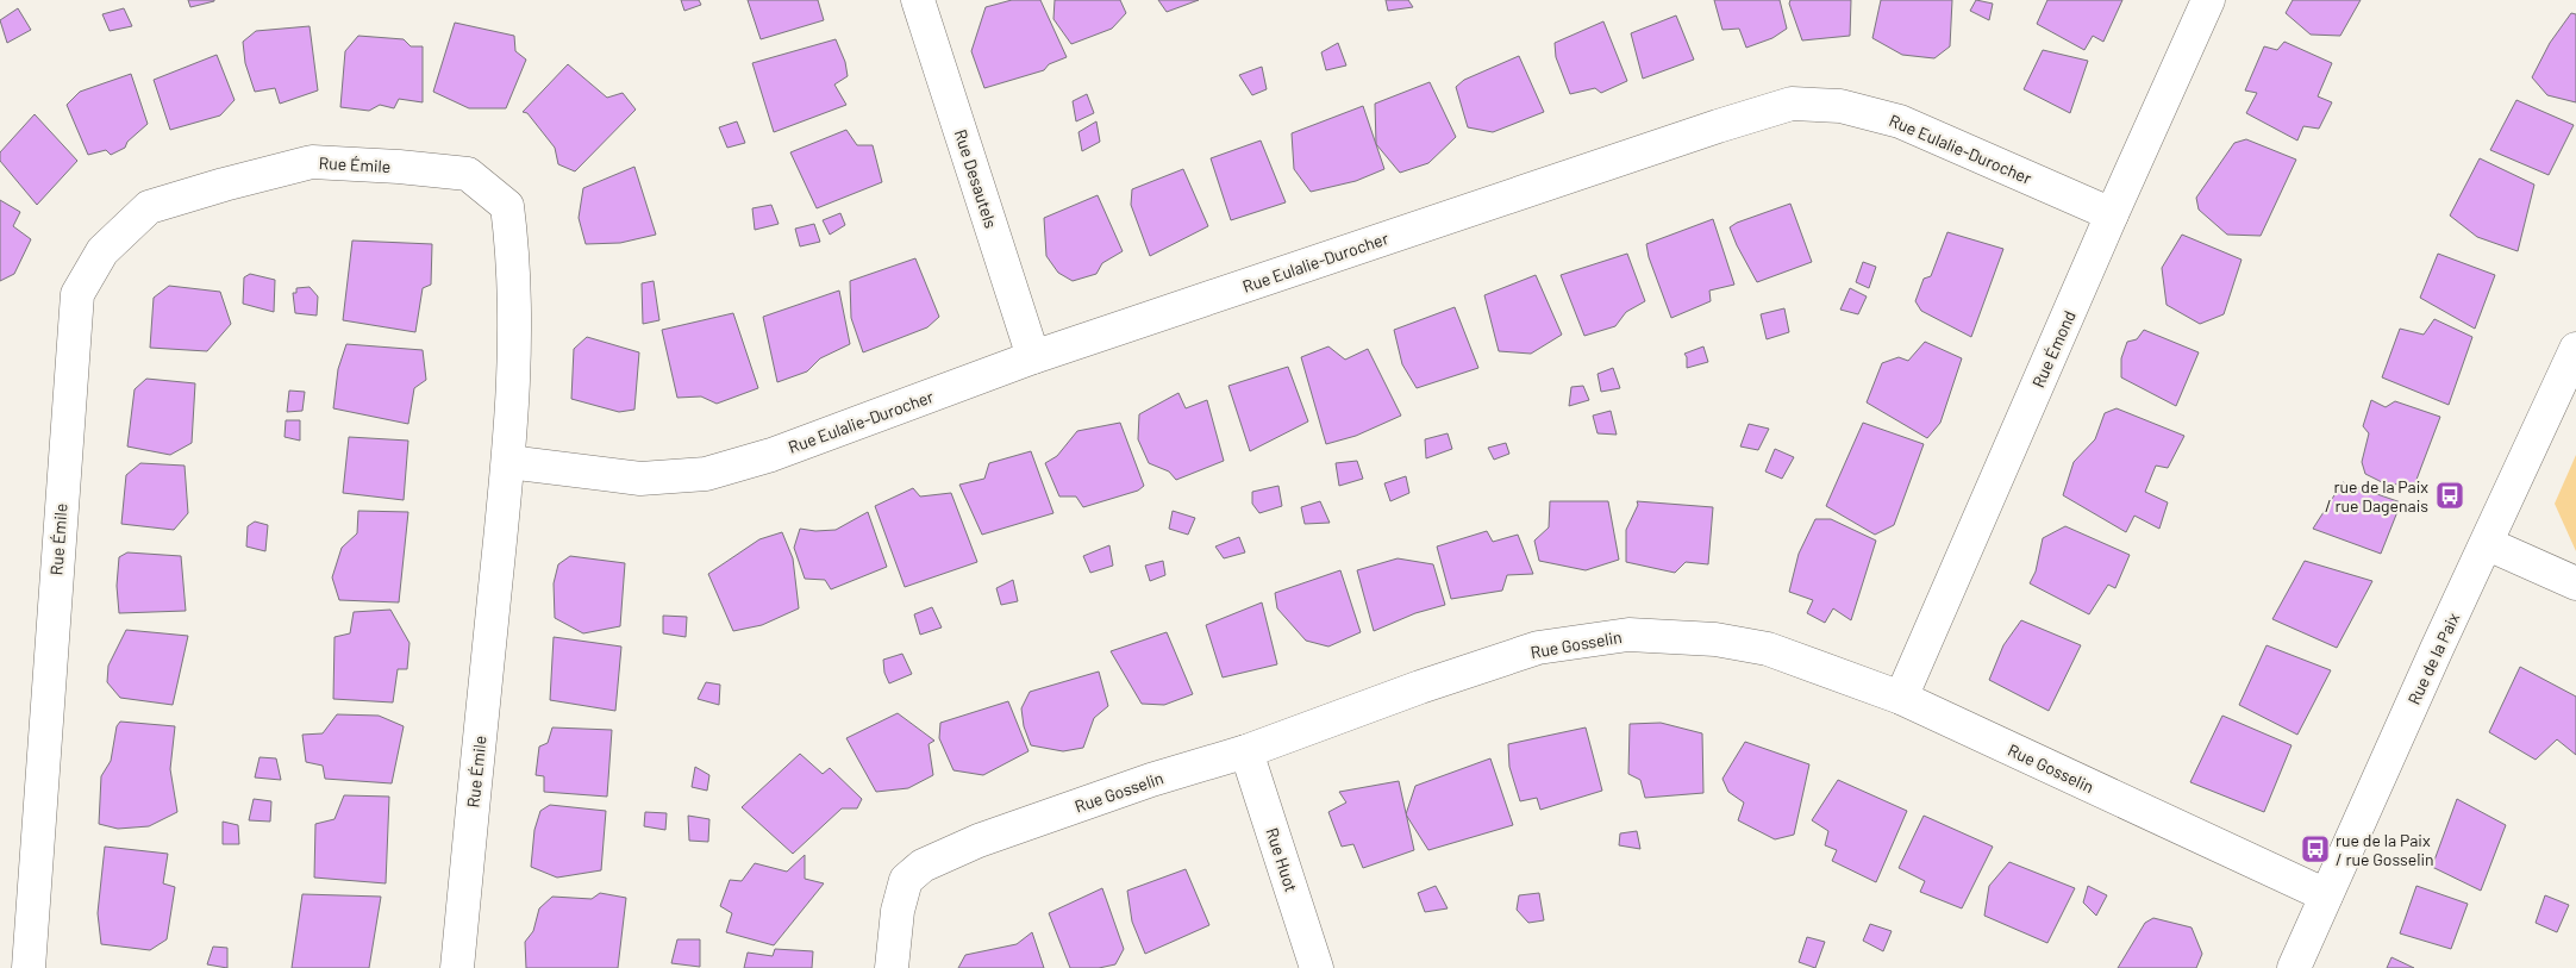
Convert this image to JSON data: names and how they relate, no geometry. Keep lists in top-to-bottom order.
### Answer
{
  "streets": {
    "street": [
      "Rue Eulalie-Durocher",
      "Rue Émile",
      "Rue Desautels",
      "Rue Émond",
      "Rue Gosselin",
      "Rue de la Paix",
      "Rue Huot"
    ]
  },
  "crossings": [
    ["Rue Eulalie-Durocher", "Rue Émile"],
    ["Rue Eulalie-Durocher", "Rue Desautels"],
    ["Rue Eulalie-Durocher", "Rue Émond"],
    ["Rue Émond", "Rue Gosselin"],
    ["Rue Gosselin", "Rue de la Paix"],
    ["Rue Gosselin", "Rue Huot"]
  ],
  "places": {
    "bus stop": ["rue de la Paix / rue Dagenais", "rue de la Paix / rue Gosselin"]
  }
}
